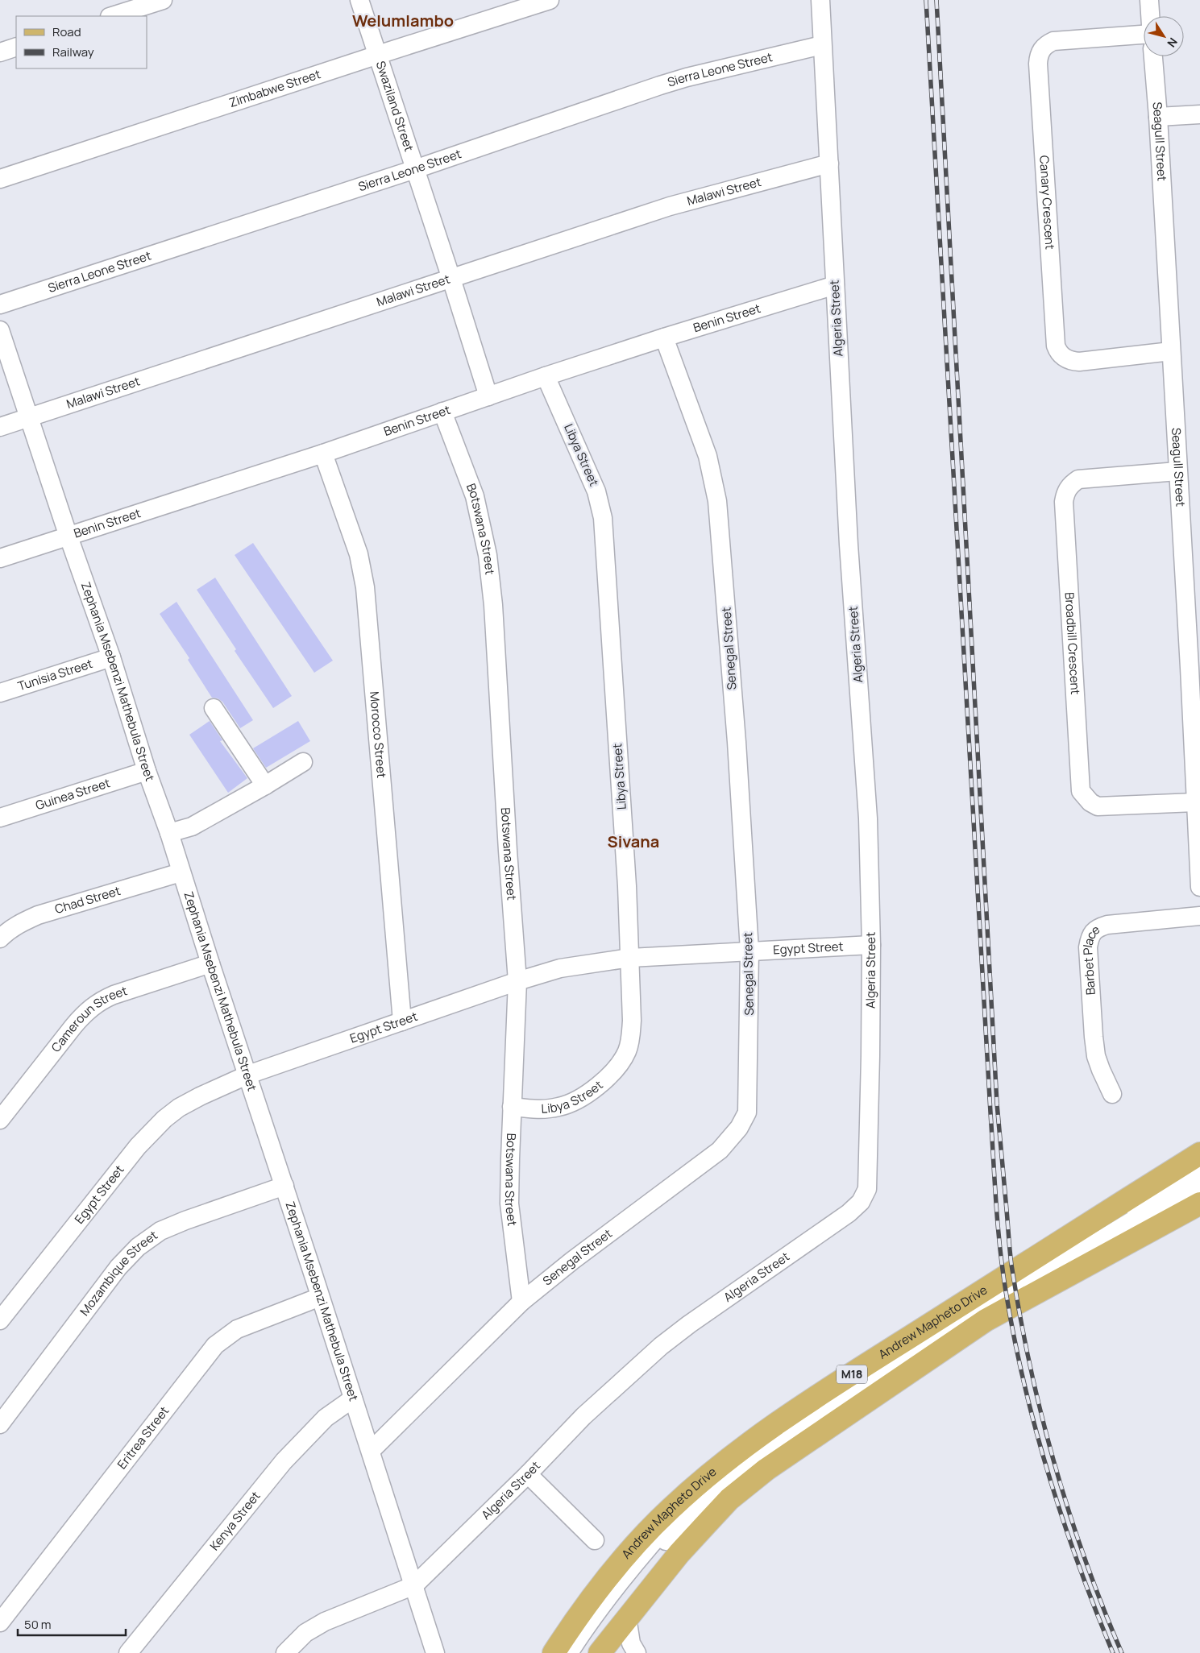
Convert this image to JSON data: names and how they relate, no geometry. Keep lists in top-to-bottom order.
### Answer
{
  "streets": {
    "main road": ["Andrew Mapheto Drive", "M18"],
    "street": [
      "Sierra Leone Street",
      "Zimbabwe Street",
      "Swaziland Street",
      "Seagull Street",
      "Malawi Street",
      "Canary Crescent",
      "Benin Street",
      "Algeria Street",
      "Libya Street",
      "Botswana Street",
      "Broadbill Crescent",
      "Senegal Street",
      "Tunisia Street",
      "Zephania Msebenzi Mathebula Street",
      "Morocco Street",
      "Guinea Street",
      "Chad Street",
      "Egypt Street",
      "Barbet Place",
      "Cameroun Street",
      "Mozambique Street",
      "Eritrea Street",
      "Kenya Street"
    ]
  },
  "crossings": [
    ["Sierra Leone Street", "Swaziland Street"],
    ["Sierra Leone Street", "Algeria Street"],
    ["Zimbabwe Street", "Swaziland Street"],
    ["Swaziland Street", "Malawi Street"],
    ["Swaziland Street", "Benin Street"],
    ["Seagull Street", "Canary Crescent"],
    ["Seagull Street", "Broadbill Crescent"],
    ["Malawi Street", "Algeria Street"],
    ["Malawi Street", "Zephania Msebenzi Mathebula Street"],
    ["Benin Street", "Algeria Street"],
    ["Benin Street", "Libya Street"],
    ["Benin Street", "Botswana Street"],
    ["Benin Street", "Senegal Street"],
    ["Benin Street", "Zephania Msebenzi Mathebula Street"],
    ["Benin Street", "Morocco Street"],
    ["Algeria Street", "Zephania Msebenzi Mathebula Street"],
    ["Algeria Street", "Egypt Street"],
    ["Libya Street", "Botswana Street"],
    ["Libya Street", "Egypt Street"],
    ["Botswana Street", "Senegal Street"],
    ["Botswana Street", "Egypt Street"],
    ["Senegal Street", "Zephania Msebenzi Mathebula Street"],
    ["Senegal Street", "Egypt Street"],
    ["Tunisia Street", "Zephania Msebenzi Mathebula Street"],
    ["Zephania Msebenzi Mathebula Street", "Guinea Street"],
    ["Zephania Msebenzi Mathebula Street", "Chad Street"],
    ["Zephania Msebenzi Mathebula Street", "Egypt Street"],
    ["Zephania Msebenzi Mathebula Street", "Cameroun Street"],
    ["Zephania Msebenzi Mathebula Street", "Mozambique Street"],
    ["Zephania Msebenzi Mathebula Street", "Eritrea Street"],
    ["Zephania Msebenzi Mathebula Street", "Kenya Street"],
    ["Morocco Street", "Egypt Street"]
  ],
  "districts": ["Welumlambo", "Sivana"],
  "legend": ["Road", "Railway"],
  "scale_bar": "50 m",
  "north": "bottom right"
}
